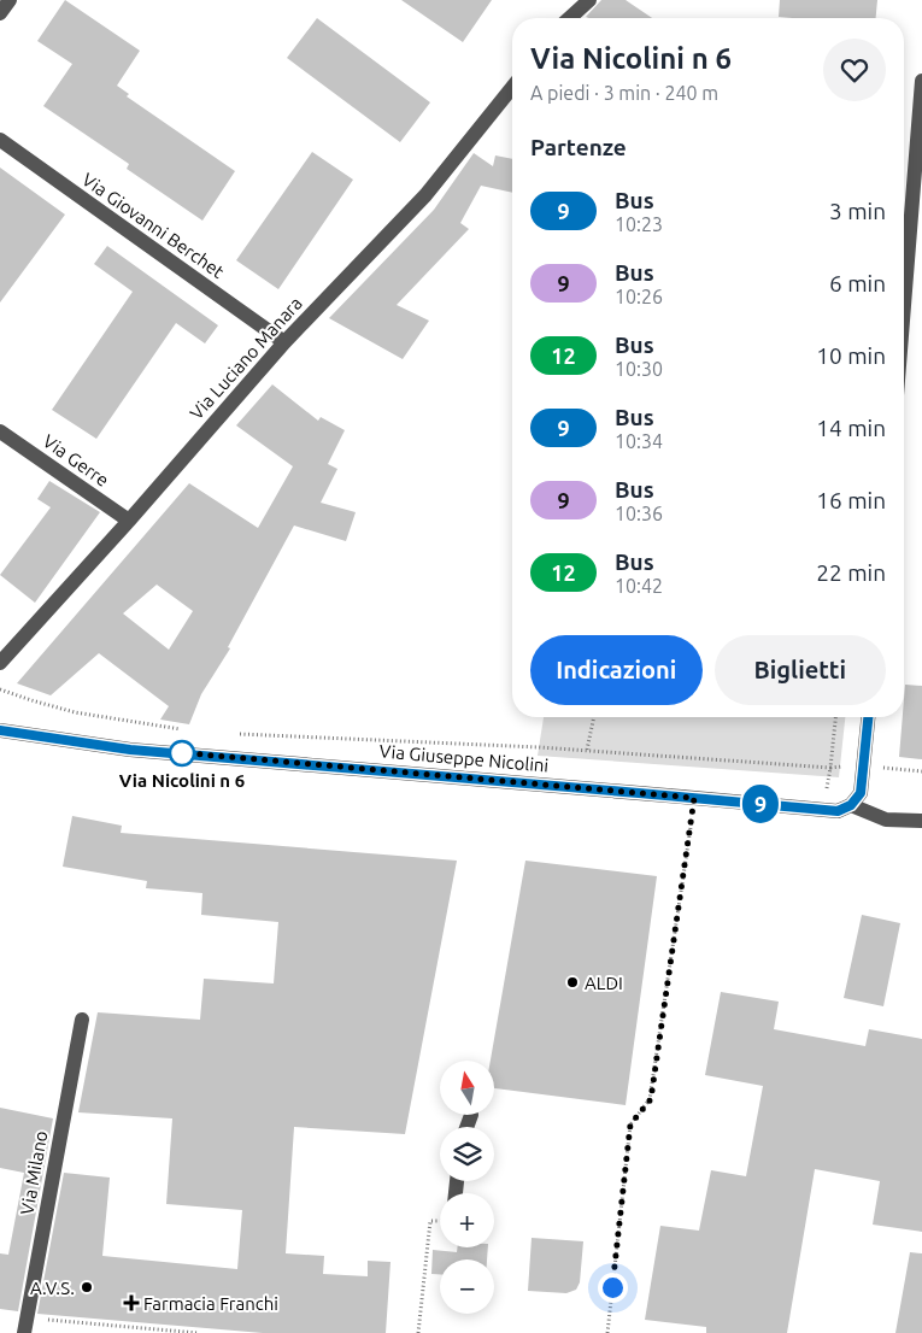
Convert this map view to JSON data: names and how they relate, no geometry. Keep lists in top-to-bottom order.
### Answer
{
  "streets": {
    "street": [
      "Via Giovanni Berchet",
      "Via Luciano Manara",
      "Via Gerre",
      "Via Giuseppe Nicolini",
      "Via Milano"
    ]
  },
  "crossings": [
    ["Via Giovanni Berchet", "Via Luciano Manara"],
    ["Via Luciano Manara", "Via Gerre"]
  ],
  "places": {
    "other": ["Via Nicolini n 6", "ALDI", "A.V.S."],
    "health": ["Farmacia Franchi"]
  },
  "lines": ["bus line 9"],
  "north": "top",
  "page": {
    "on_map": "9",
    "heading": [
      ["Via Nicolini n 6", "A piedi · 3 min · 240 m"],
      "Partenze"
    ],
    "list": [
      {
        "mark": "9",
        "name": "Bus",
        "note": "10:23",
        "value": "3 min"
      },
      {
        "mark": "9",
        "name": "Bus",
        "note": "10:26",
        "value": "6 min"
      },
      {
        "mark": "12",
        "name": "Bus",
        "note": "10:30",
        "value": "10 min"
      },
      {
        "mark": "9",
        "name": "Bus",
        "note": "10:34",
        "value": "14 min"
      },
      {
        "mark": "9",
        "name": "Bus",
        "note": "10:36",
        "value": "16 min"
      },
      {
        "mark": "12",
        "name": "Bus",
        "note": "10:42",
        "value": "22 min"
      }
    ],
    "buttons": ["Indicazioni", "Biglietti"],
    "map_buttons": ["+", "−"]
  }
}
